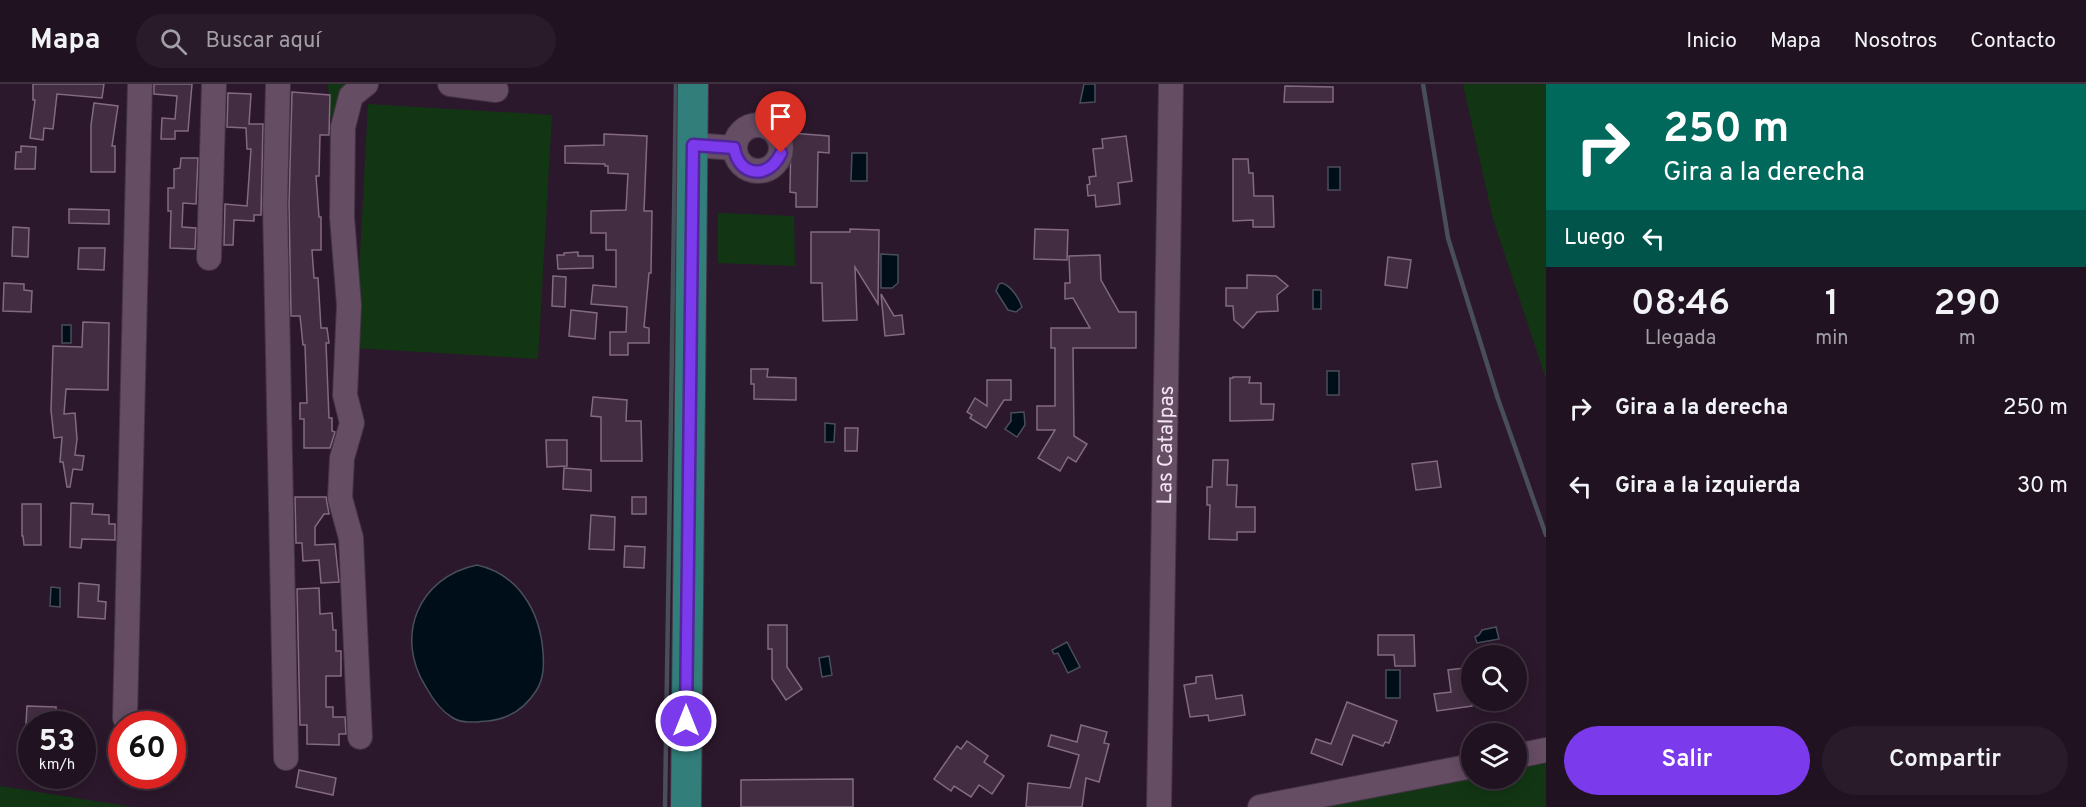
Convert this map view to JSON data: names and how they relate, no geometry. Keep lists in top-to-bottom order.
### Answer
{
  "streets": {
    "street": ["Las Catalpas"]
  },
  "page": {
    "header": "Mapa",
    "search": "Buscar aquí",
    "nav": [
      "Inicio",
      "Mapa",
      "Nosotros",
      "Contacto"
    ],
    "turn": ["250 m", "Gira a la derecha"],
    "then": "Luego",
    "eta": [
      "08:46",
      "Llegada",
      "1",
      "min",
      "290",
      "m"
    ],
    "list": [
      {
        "name": "Gira a la derecha",
        "value": "250 m"
      },
      {
        "name": "Gira a la izquierda",
        "value": "30 m"
      }
    ],
    "speed": "53 km/h",
    "limit": "60",
    "buttons": ["Salir", "Compartir"]
  }
}
